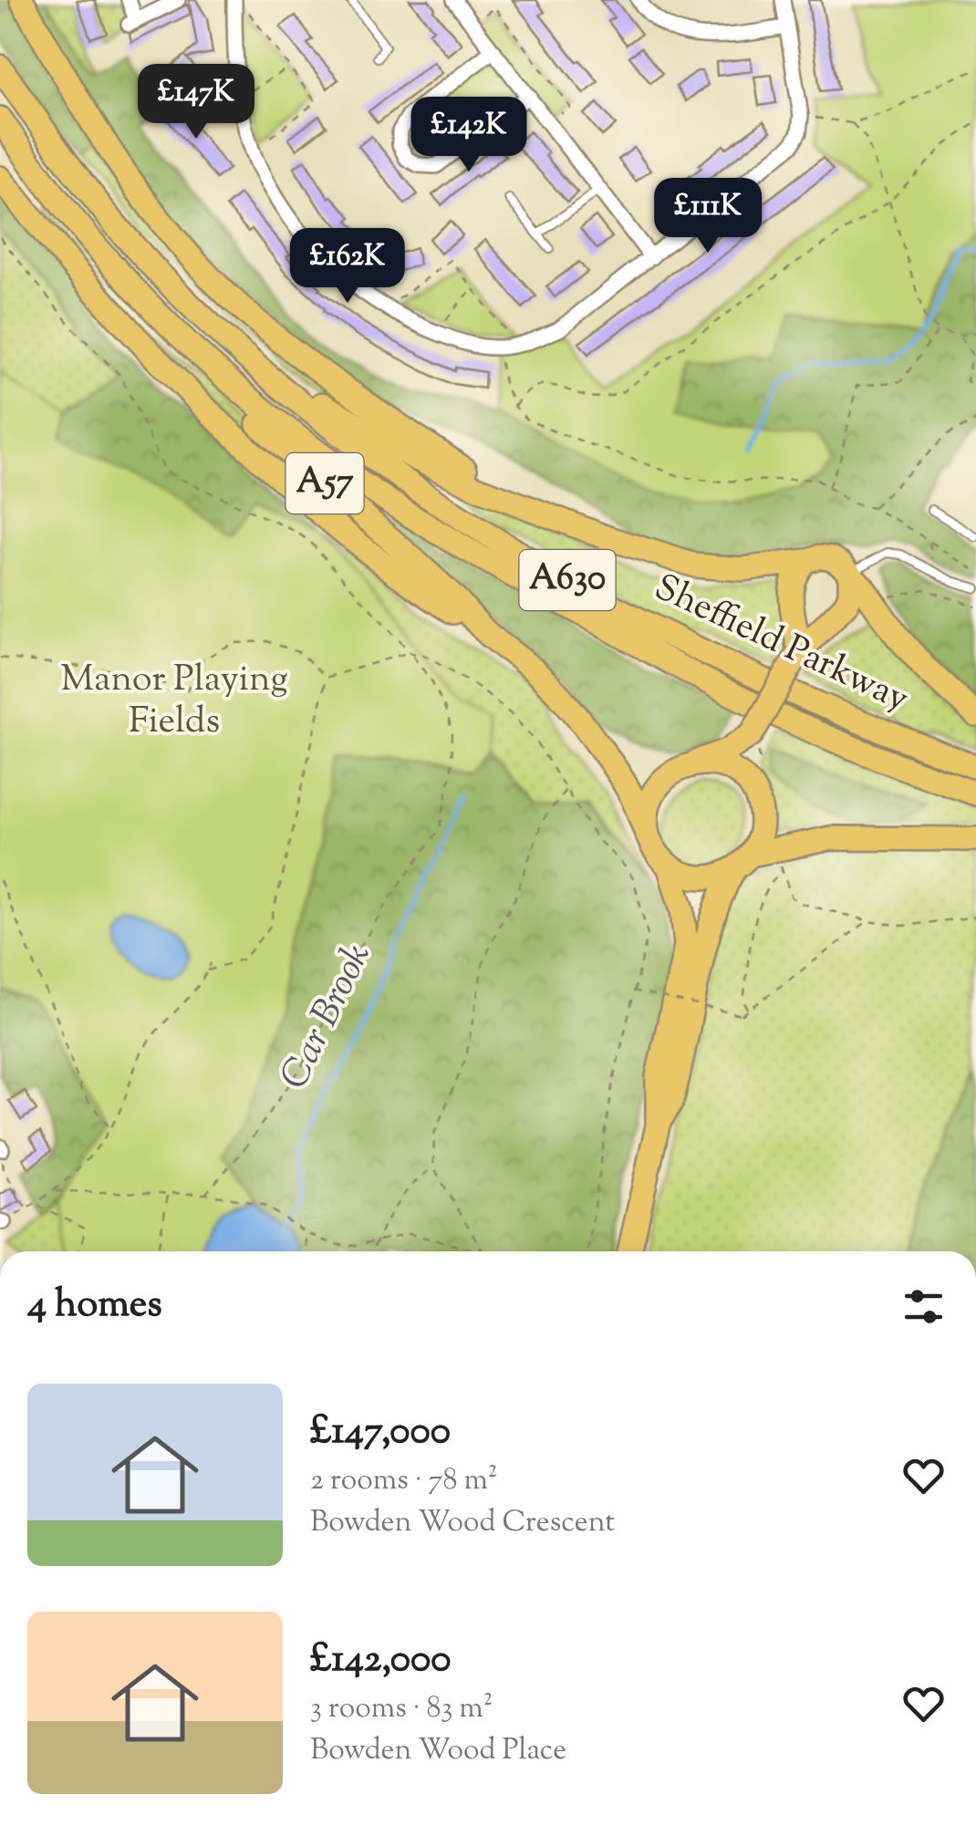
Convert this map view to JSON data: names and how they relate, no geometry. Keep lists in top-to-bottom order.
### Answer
{
  "streets": {
    "highway": ["A57", "A630", "Sheffield Parkway"]
  },
  "crossings": [
    ["A57", "Sheffield Parkway"]
  ],
  "water": ["Car Brook"],
  "parks": ["Manor Playing Fields"],
  "page": {
    "price": [
      "£147K",
      "£142K",
      "£111K",
      "£162K"
    ],
    "heading": "4 homes",
    "list": [
      {
        "name": "£147,000",
        "note": "2 rooms · 78 m² · Bowden Wood Crescent"
      },
      {
        "name": "£142,000",
        "note": "3 rooms · 83 m² · Bowden Wood Place"
      }
    ]
  }
}
